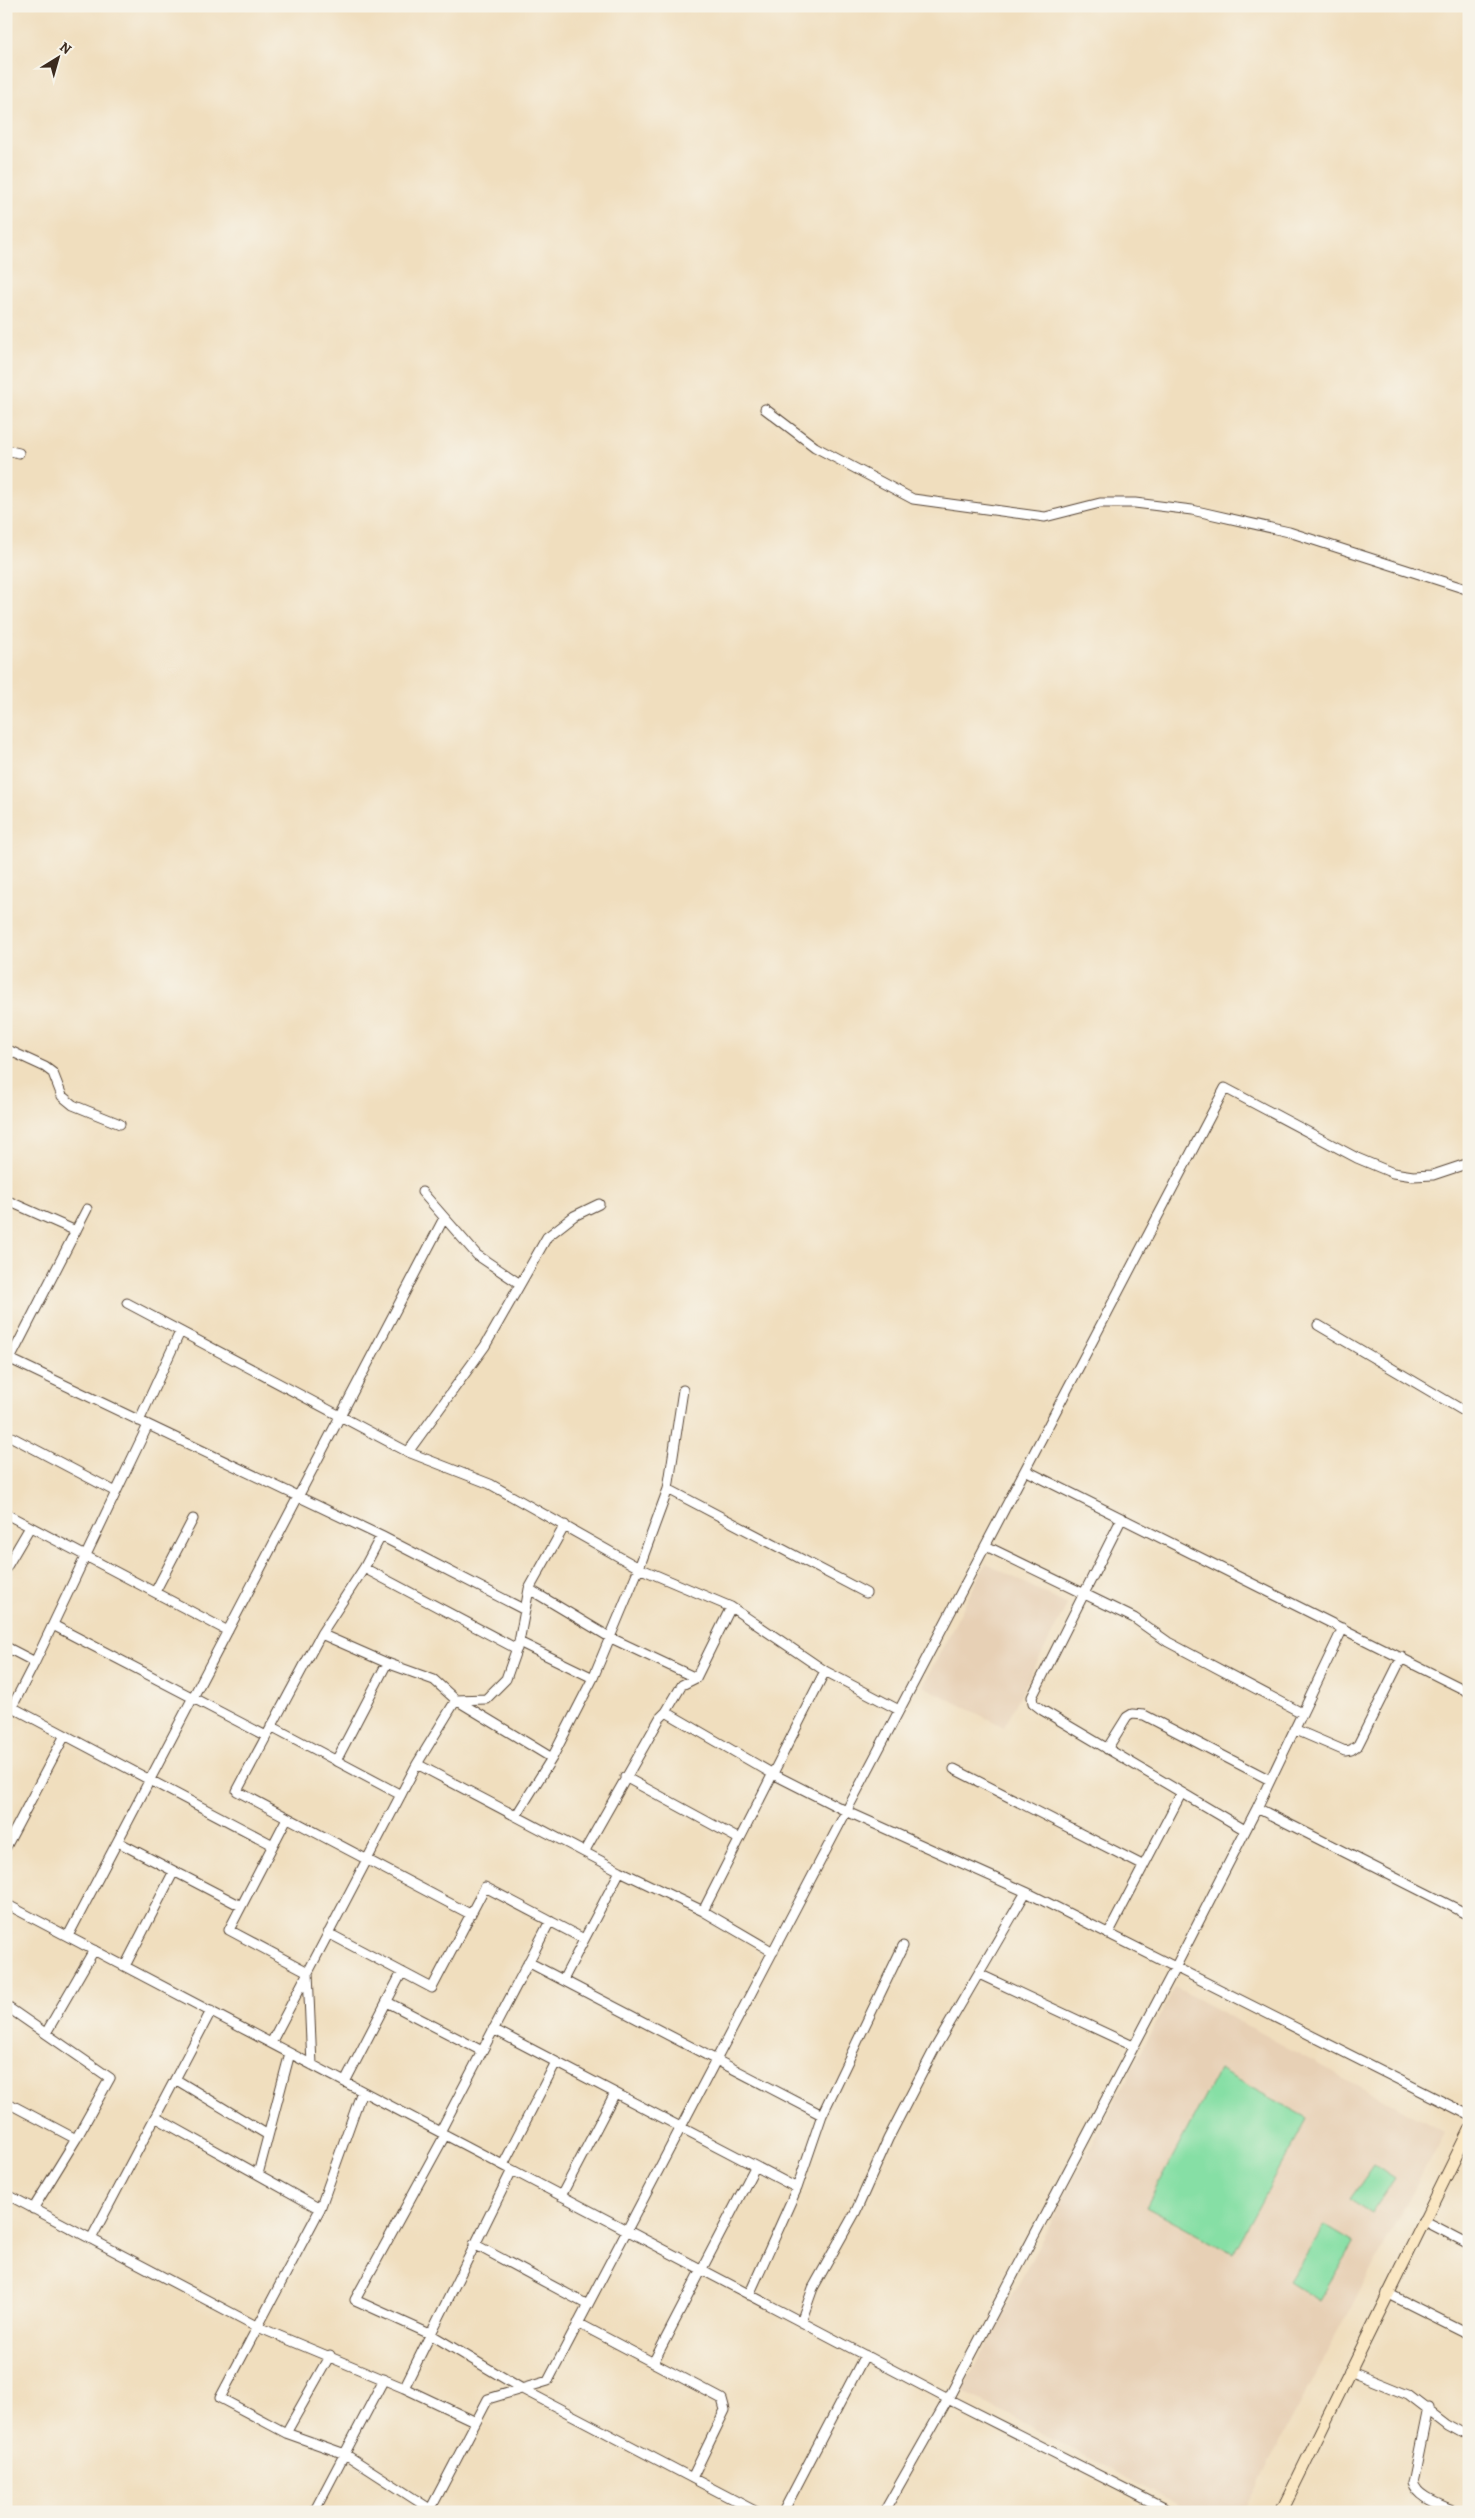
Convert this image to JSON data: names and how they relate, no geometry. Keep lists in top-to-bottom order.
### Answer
{
  "north": "top right"
}
